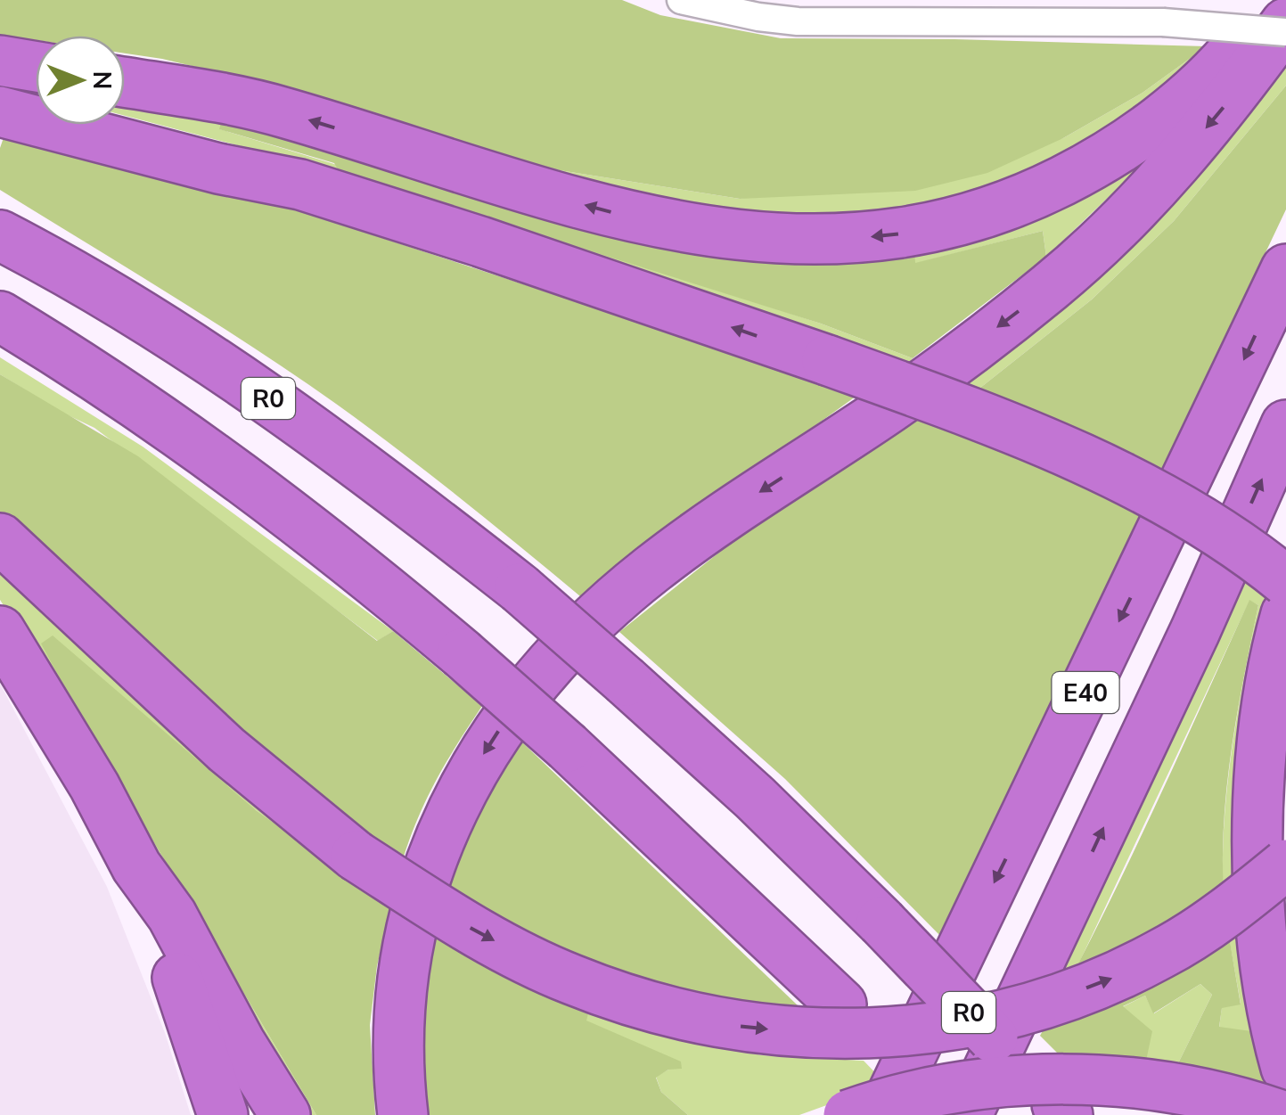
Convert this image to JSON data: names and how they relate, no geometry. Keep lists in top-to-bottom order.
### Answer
{
  "streets": {
    "highway": ["R0", "E40"]
  },
  "north": "right"
}
